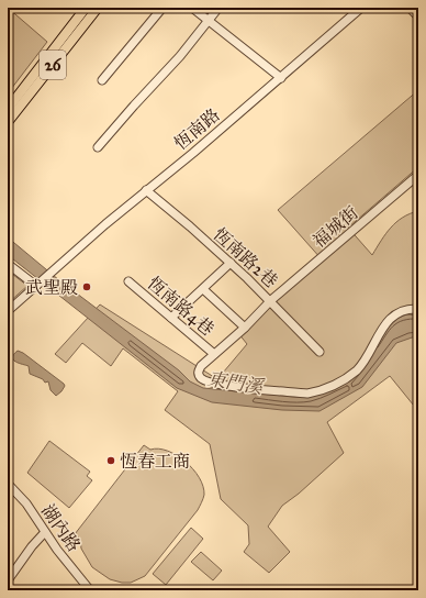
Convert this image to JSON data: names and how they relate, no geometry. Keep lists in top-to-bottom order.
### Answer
{
  "streets": {
    "main road": ["26"],
    "street": [
      "恆南路",
      "福城街",
      "恆南路2巷",
      "恆南路4巷",
      "湖內路"
    ]
  },
  "crossings": [
    ["恆南路", "恆南路2巷"],
    ["福城街", "恆南路2巷"],
    ["福城街", "恆南路4巷"]
  ],
  "water": ["東門溪"],
  "places": ["武聖殿", "恆春工商"]
}
